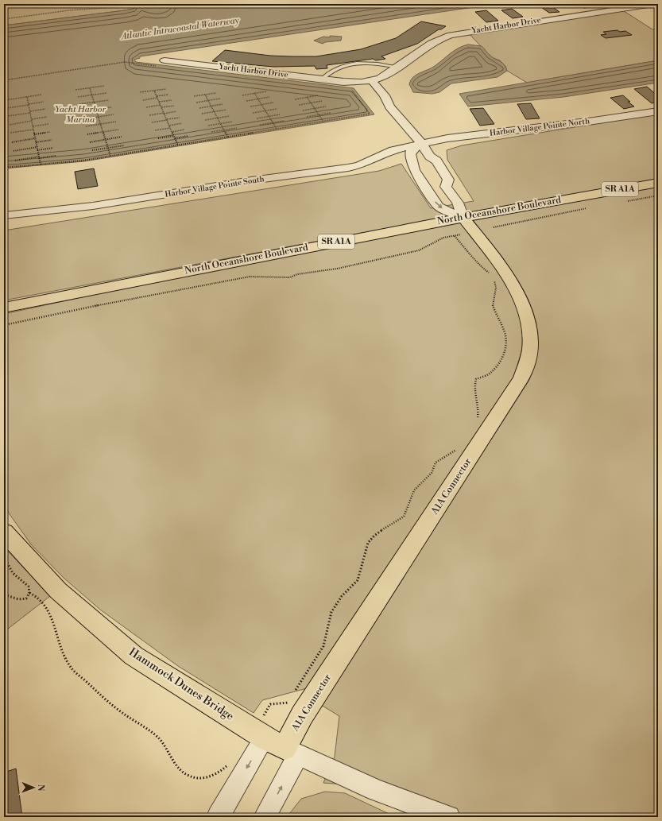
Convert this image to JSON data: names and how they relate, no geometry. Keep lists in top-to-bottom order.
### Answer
{
  "streets": {
    "main road": [
      "SR A1A",
      "North Oceanshore Boulevard",
      "A1A Connector",
      "Hammock Dunes Bridge"
    ],
    "street": ["Yacht Harbor Drive", "Harbor Village Pointe North", "Harbor Village Pointe South"]
  },
  "crossings": [
    ["Harbor Village Pointe North", "Harbor Village Pointe South"],
    ["North Oceanshore Boulevard", "A1A Connector"],
    ["A1A Connector", "Hammock Dunes Bridge"]
  ],
  "water": ["Atlantic Intracoastal Waterway", "Yacht Harbor Marina"],
  "north": "right"
}
